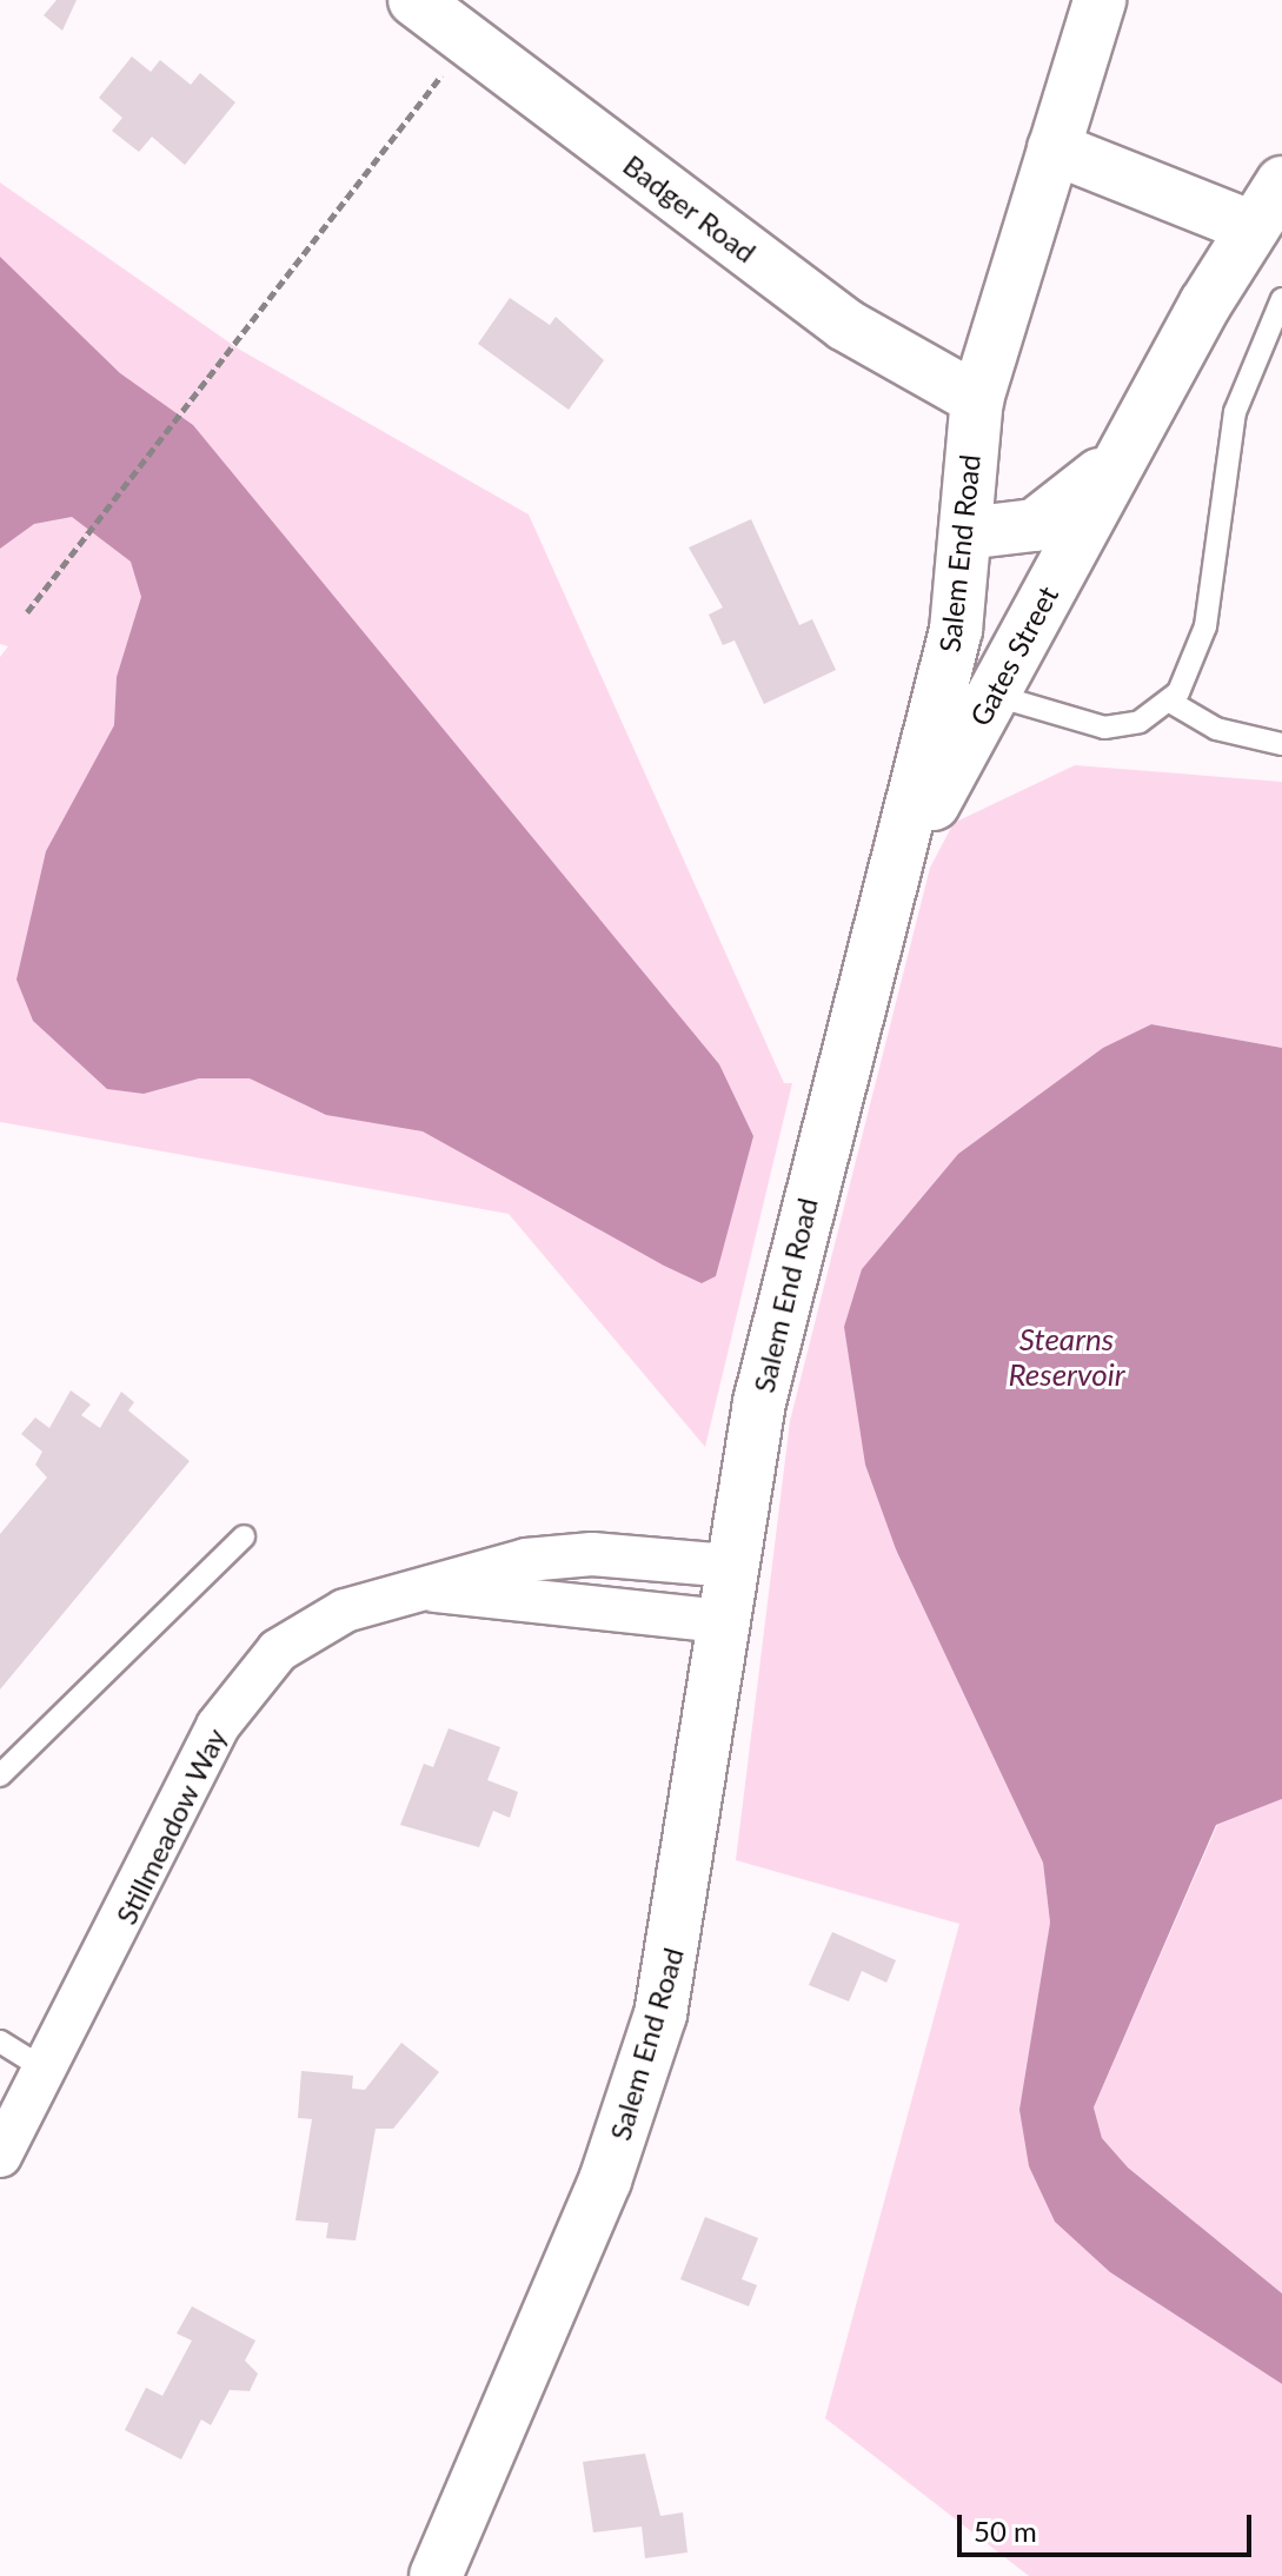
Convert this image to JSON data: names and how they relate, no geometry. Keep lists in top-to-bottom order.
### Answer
{
  "streets": {
    "street": [
      "Badger Road",
      "Salem End Road",
      "Gates Street",
      "Stillmeadow Way"
    ]
  },
  "crossings": [
    ["Badger Road", "Salem End Road"],
    ["Salem End Road", "Gates Street"],
    ["Salem End Road", "Stillmeadow Way"]
  ],
  "water": ["Stearns Reservoir"],
  "scale_bar": "50 m"
}
